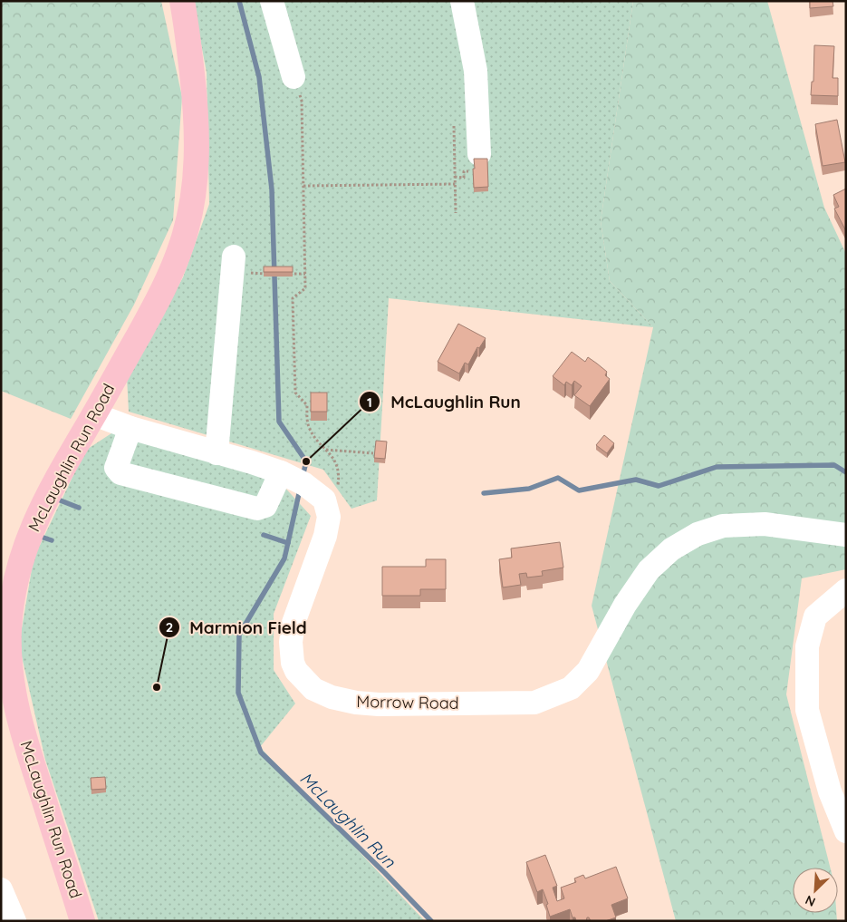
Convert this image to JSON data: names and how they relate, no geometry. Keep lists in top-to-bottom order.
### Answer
{
  "streets": {
    "main road": ["McLaughlin Run Road"],
    "street": ["Morrow Road"]
  },
  "water": ["McLaughlin Run"],
  "places": ["McLaughlin Run", "Marmion Field"],
  "north": "bottom left"
}
